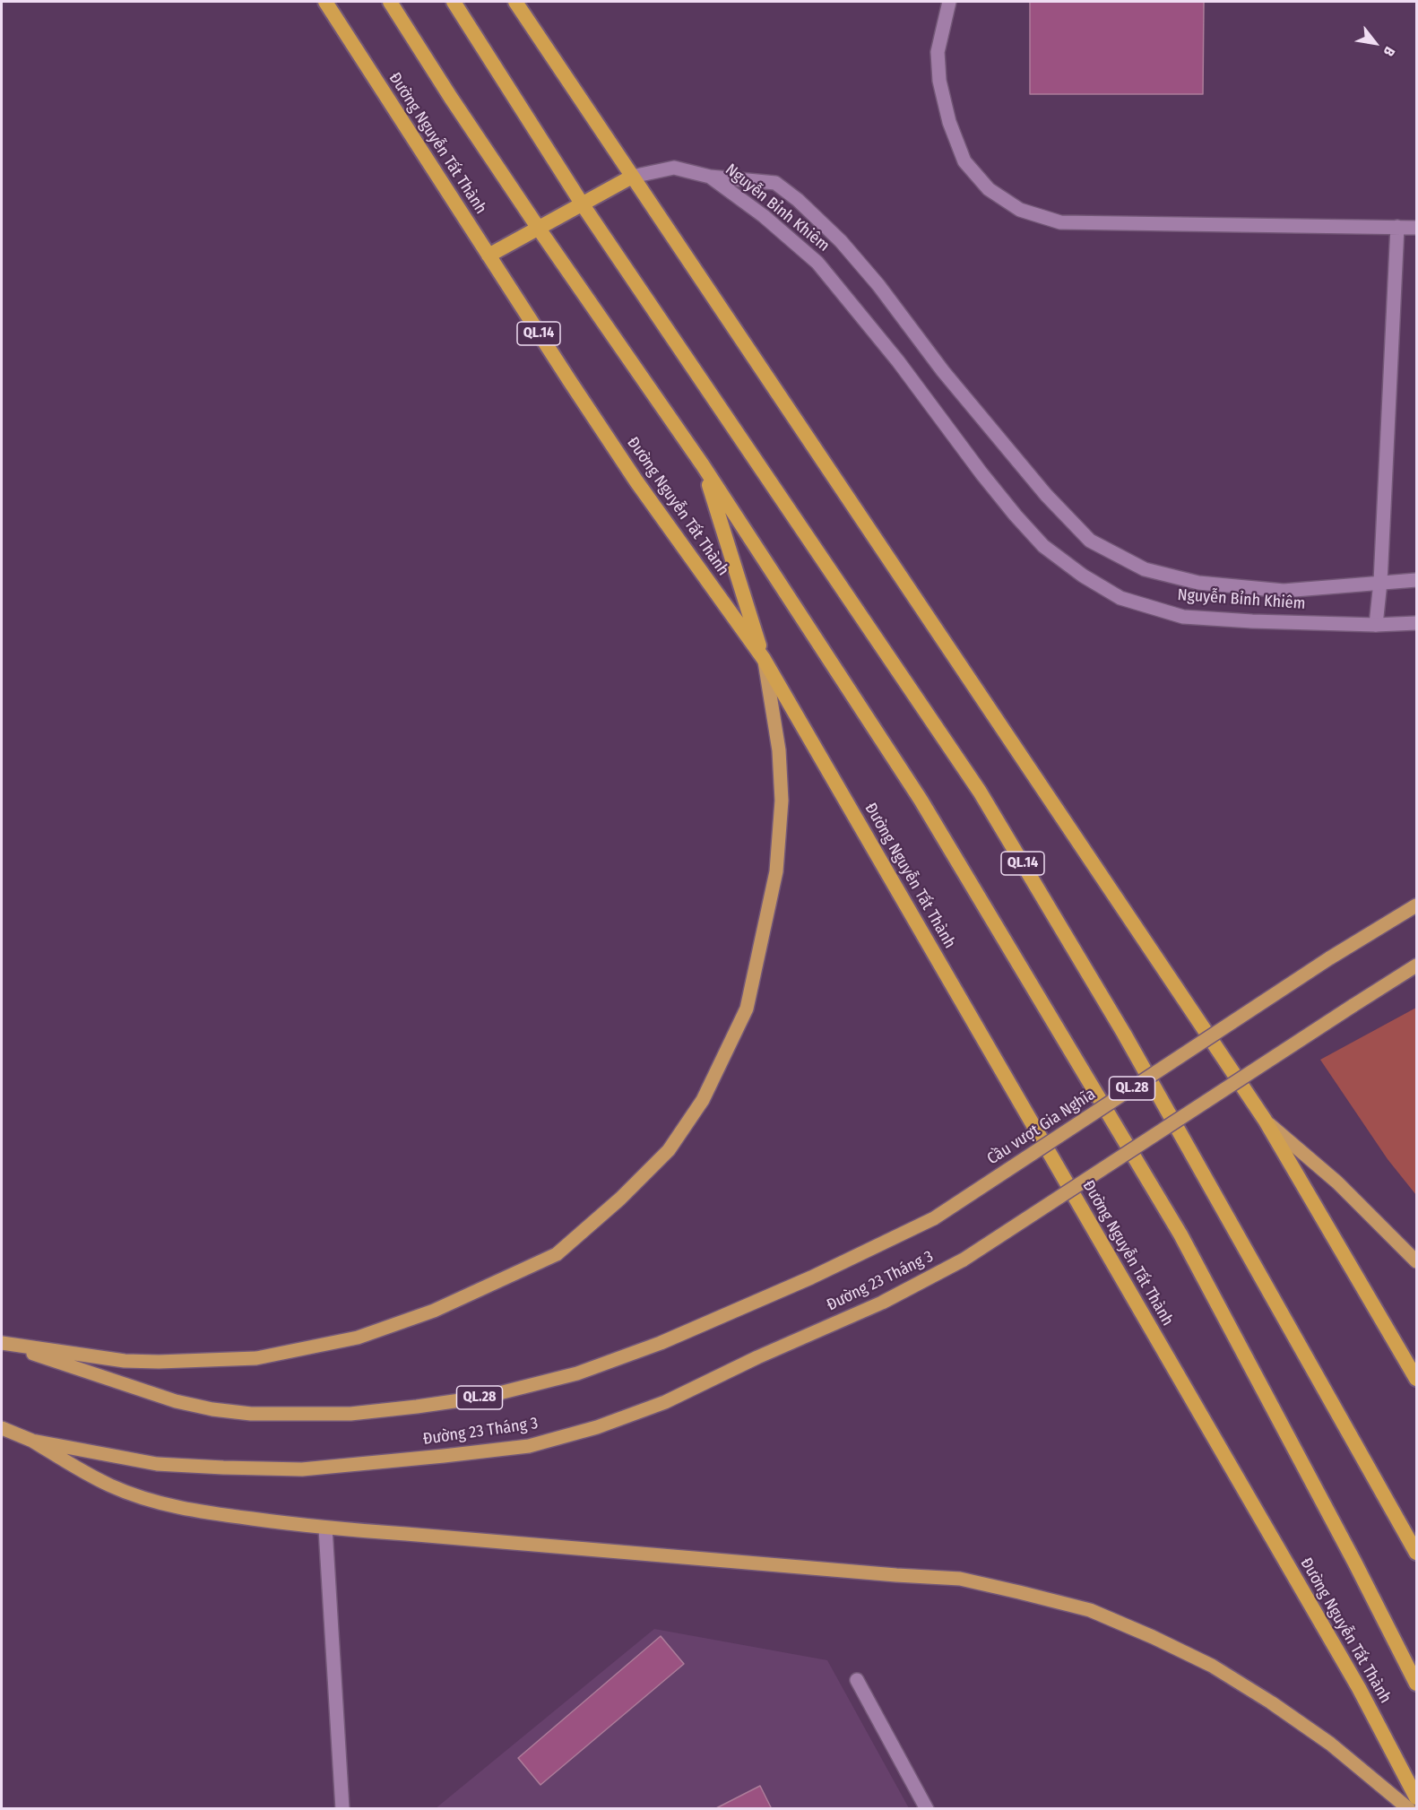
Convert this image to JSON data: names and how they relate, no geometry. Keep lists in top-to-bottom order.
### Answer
{
  "streets": {
    "highway": ["Đường Nguyễn Tất Thành", "QL.14"],
    "main road": ["QL.28", "Cầu vượt Gia Nghĩa", "Đường 23 Tháng 3"],
    "street": ["Nguyễn Bỉnh Khiêm"]
  },
  "crossings": [
    ["Cầu vượt Gia Nghĩa", "Đường 23 Tháng 3"]
  ],
  "north": "bottom right"
}
